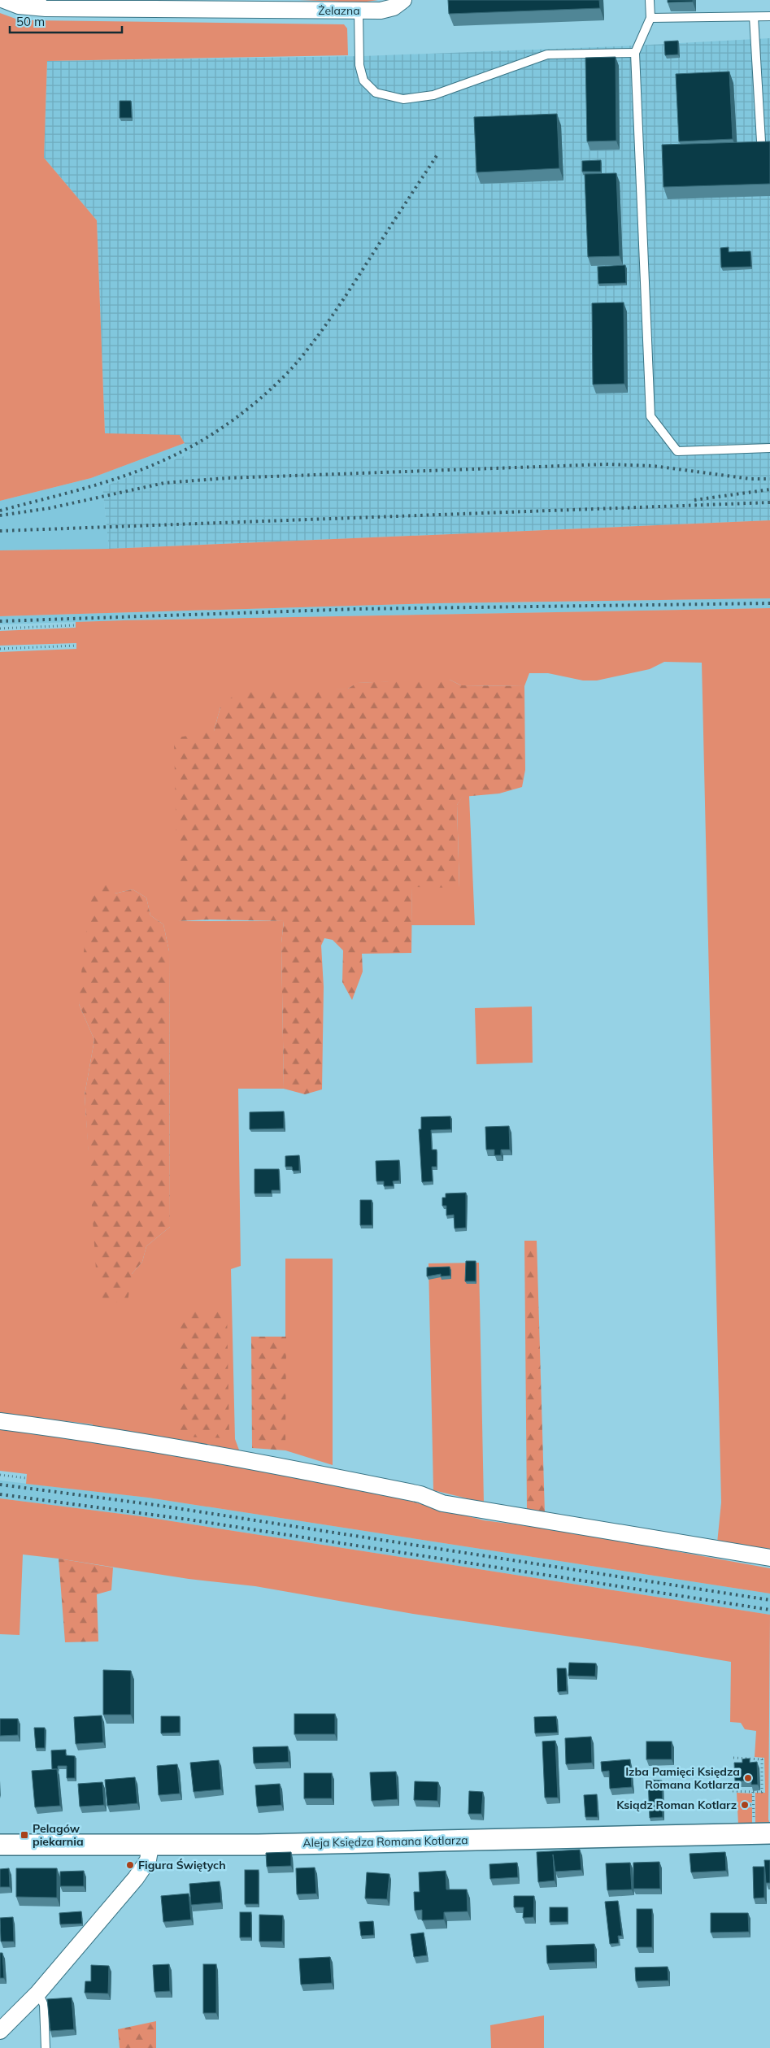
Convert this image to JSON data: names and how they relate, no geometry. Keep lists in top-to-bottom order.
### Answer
{
  "streets": {
    "street": ["Żelazna", "Aleja Księdza Romana Kotlarza"]
  },
  "places": {
    "other": ["Izba Pamięci Księdza Romana Kotlarza", "Ksiądz Roman Kotlarz", "Figura Świętych"],
    "transit": ["Pelagów piekarnia"]
  },
  "scale_bar": "50 m"
}
